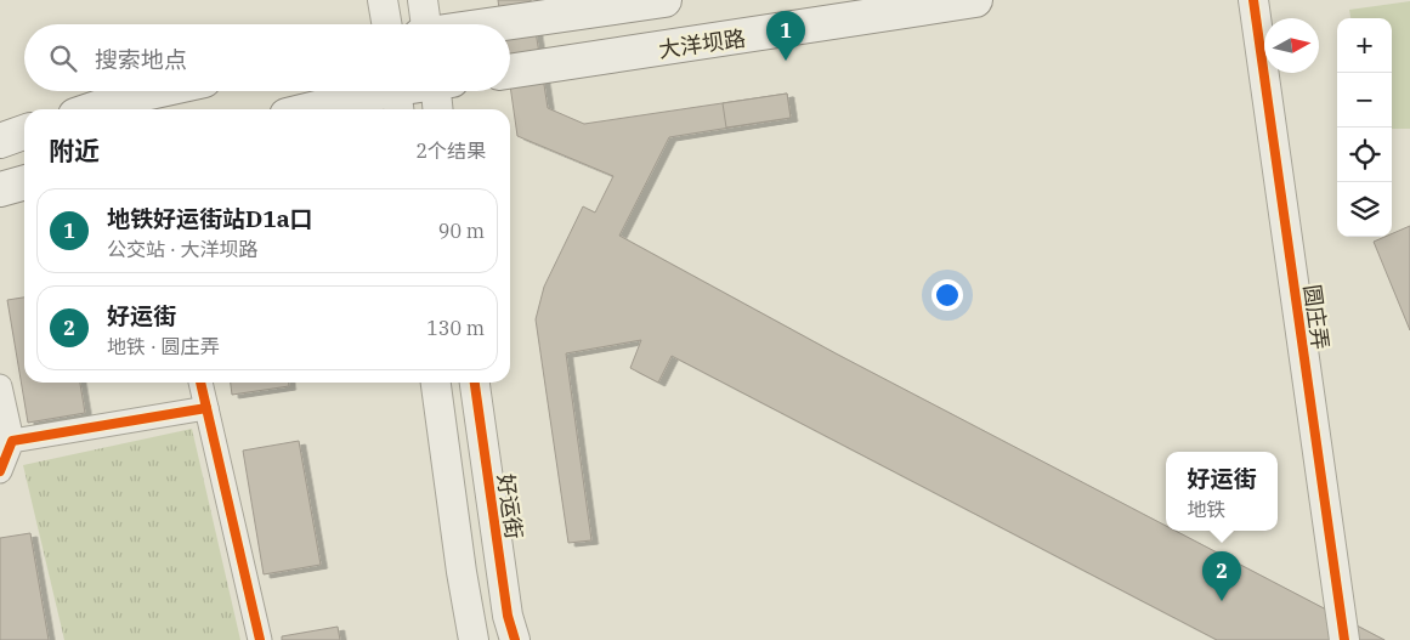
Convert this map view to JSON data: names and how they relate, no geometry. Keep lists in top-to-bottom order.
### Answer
{
  "streets": {
    "main road": ["大洋坝路"],
    "street": ["圆庄弄", "好运街"]
  },
  "north": "right",
  "page": {
    "pins": ["1", "2"],
    "map_buttons": ["+", "−"],
    "search": "搜索地点",
    "heading": ["附近", "2个结果"],
    "list": [
      {
        "mark": "1",
        "name": "地铁好运街站D1a口",
        "note": "公交站 · 大洋坝路",
        "value": "90 m"
      },
      {
        "mark": "2",
        "name": "好运街",
        "note": "地铁 · 圆庄弄",
        "value": "130 m"
      }
    ],
    "popup": ["好运街", "地铁"]
  }
}
